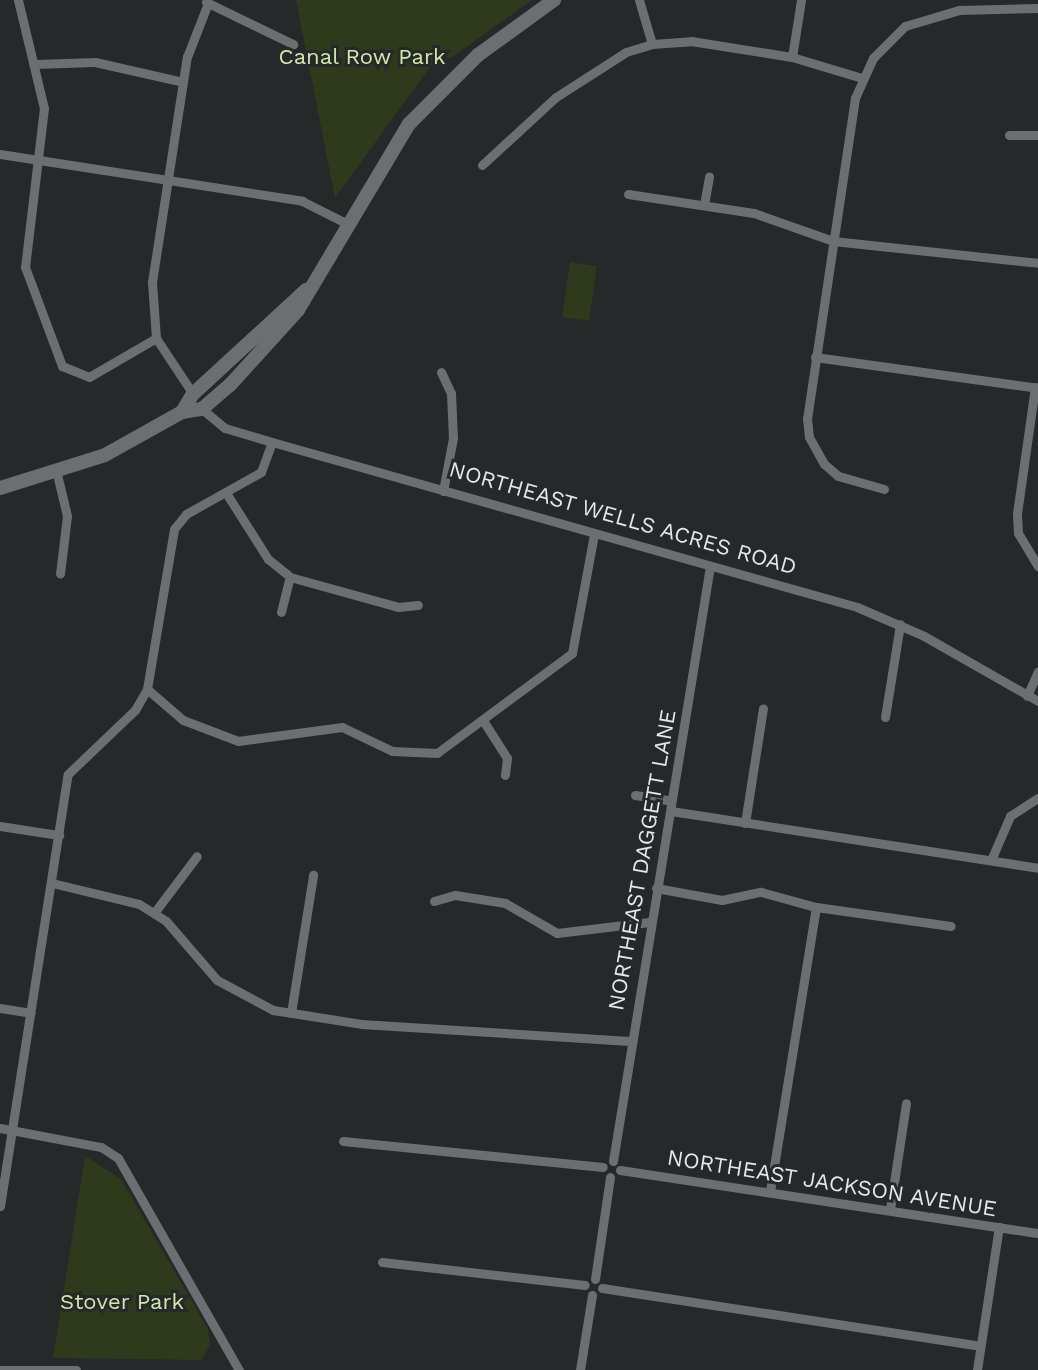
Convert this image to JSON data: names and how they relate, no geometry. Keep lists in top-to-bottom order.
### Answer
{
  "streets": {
    "main road": ["NORTHEAST WELLS ACRES ROAD"],
    "street": ["NORTHEAST DAGGETT LANE", "NORTHEAST JACKSON AVENUE"]
  },
  "crossings": [
    ["NORTHEAST WELLS ACRES ROAD", "NORTHEAST DAGGETT LANE"]
  ],
  "parks": ["Canal Row Park", "Stover Park"]
}
